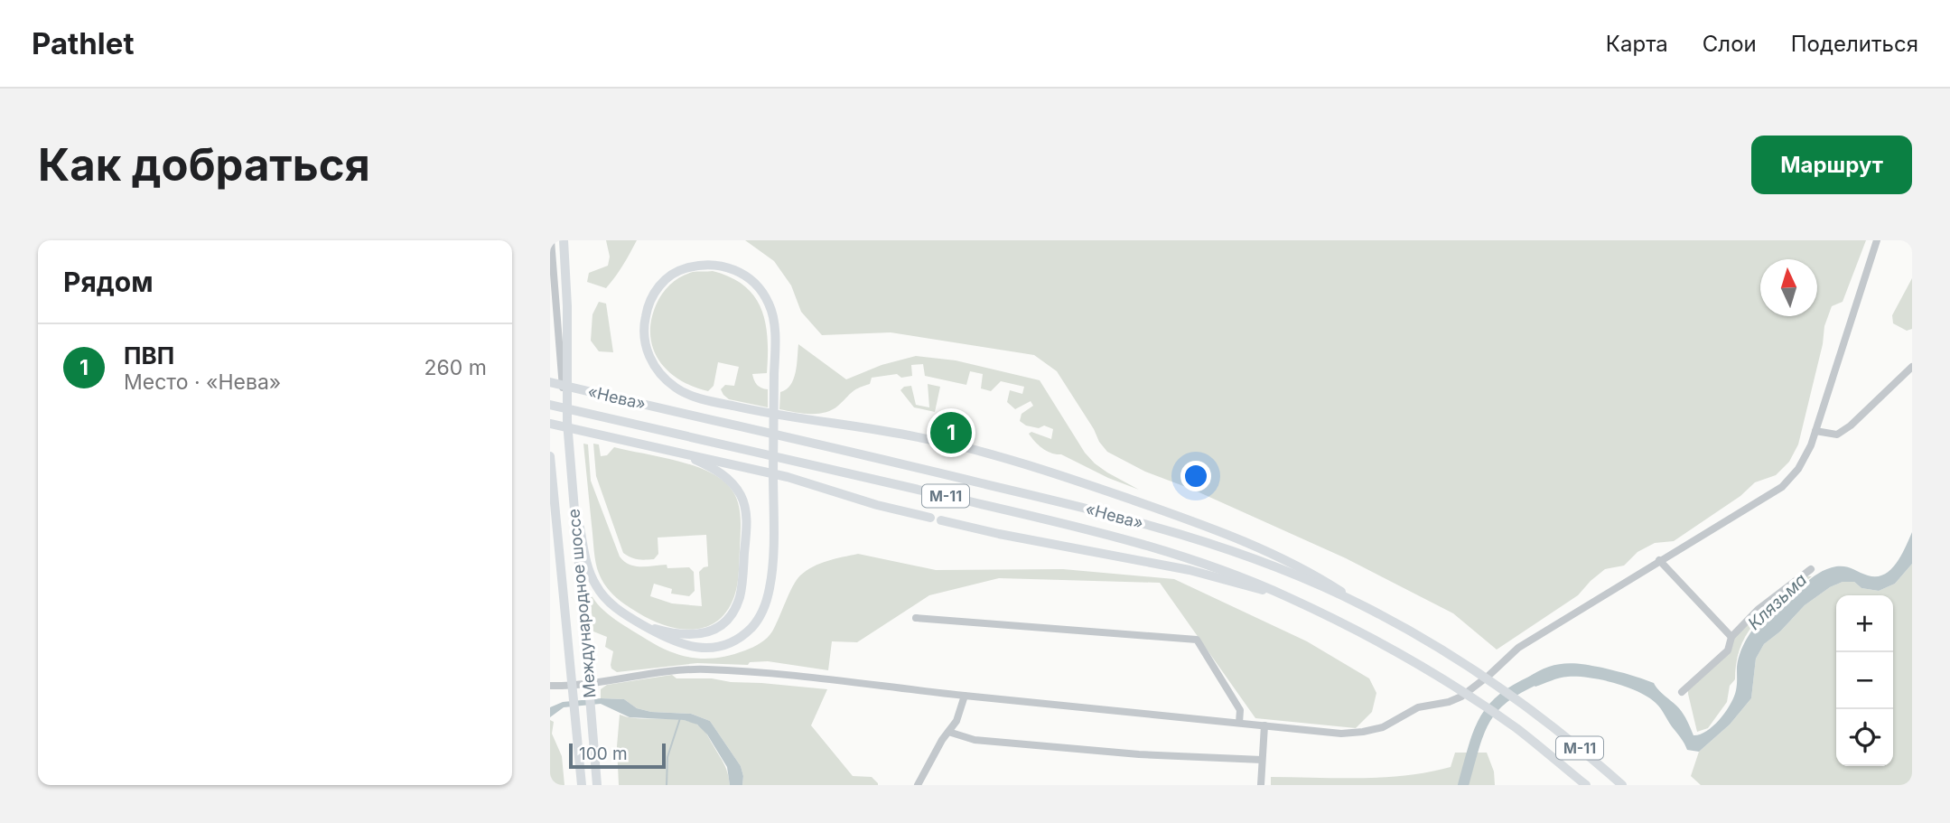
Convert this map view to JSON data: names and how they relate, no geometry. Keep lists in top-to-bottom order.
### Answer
{
  "streets": {
    "highway": ["«Нева»", "М-11", "Международное шоссе"]
  },
  "crossings": [
    ["«Нева»", "М-11"],
    ["М-11", "Международное шоссе"]
  ],
  "water": ["Клязьма"],
  "scale_bar": "100 m",
  "north": "top",
  "page": {
    "header": "Pathlet",
    "nav": ["Карта", "Слои", "Поделиться"],
    "buttons": "Маршрут",
    "title": "Как добраться",
    "heading": "Рядом",
    "list": [
      {
        "mark": "1",
        "name": "ПВП",
        "note": "Место · «Нева»",
        "value": "260 m"
      }
    ],
    "pins": "1",
    "map_buttons": ["+", "−"],
    "scale": "100 m"
  }
}
